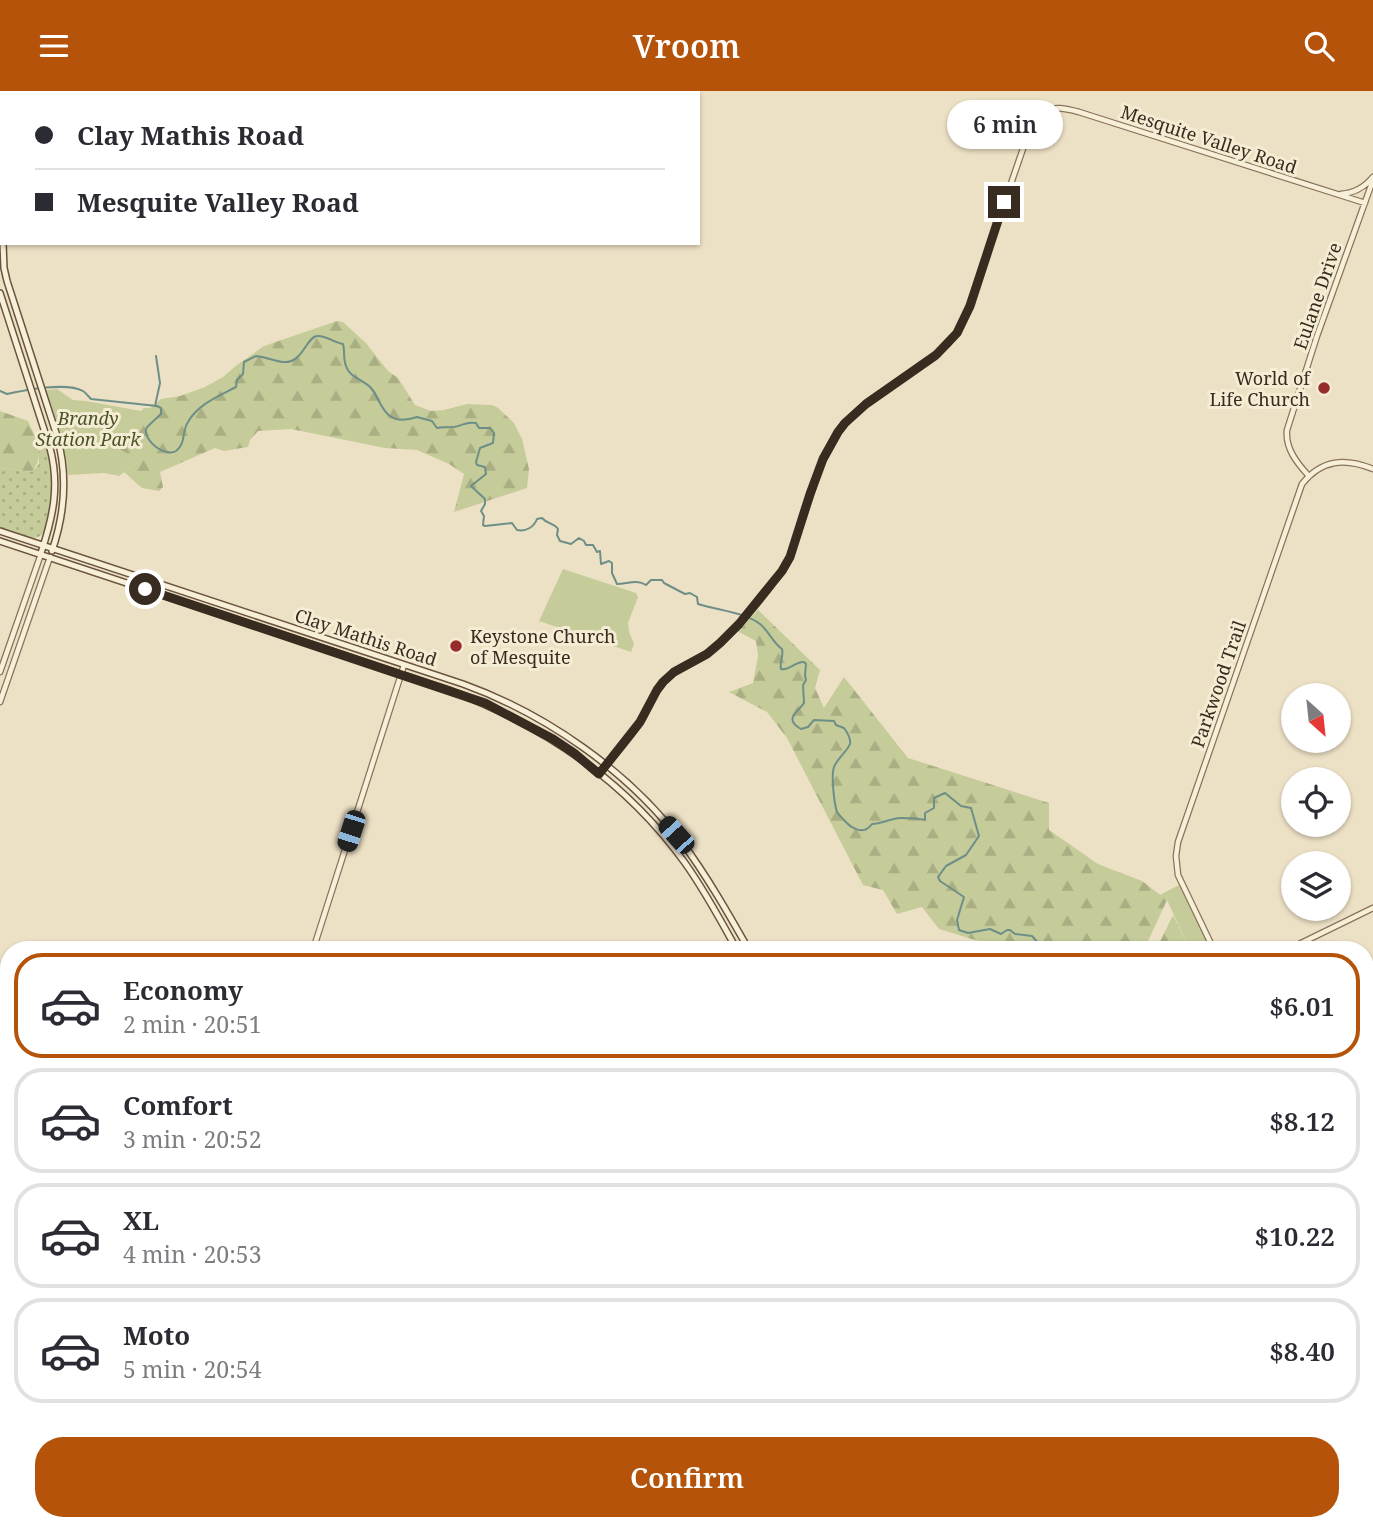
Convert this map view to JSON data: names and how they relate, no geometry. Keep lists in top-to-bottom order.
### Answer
{
  "streets": {
    "main road": ["Clay Mathis Road"],
    "street": ["Mesquite Valley Road", "Eulane Drive", "Parkwood Trail"]
  },
  "crossings": [
    ["Mesquite Valley Road", "Eulane Drive"],
    ["Mesquite Valley Road", "Clay Mathis Road"],
    ["Eulane Drive", "Parkwood Trail"]
  ],
  "parks": ["Brandy Station Park"],
  "places": ["World of Life Church", "Keystone Church of Mesquite"],
  "north": "bottom right",
  "page": {
    "header": "Vroom",
    "banner": ["Clay Mathis Road", "Mesquite Valley Road"],
    "bubble": "6 min",
    "list": [
      {
        "name": "Economy",
        "note": "2 min · 20:51",
        "value": "$6.01"
      },
      {
        "name": "Comfort",
        "note": "3 min · 20:52",
        "value": "$8.12"
      },
      {
        "name": "XL",
        "note": "4 min · 20:53",
        "value": "$10.22"
      },
      {
        "name": "Moto",
        "note": "5 min · 20:54",
        "value": "$8.40"
      }
    ],
    "buttons": "Confirm"
  }
}
